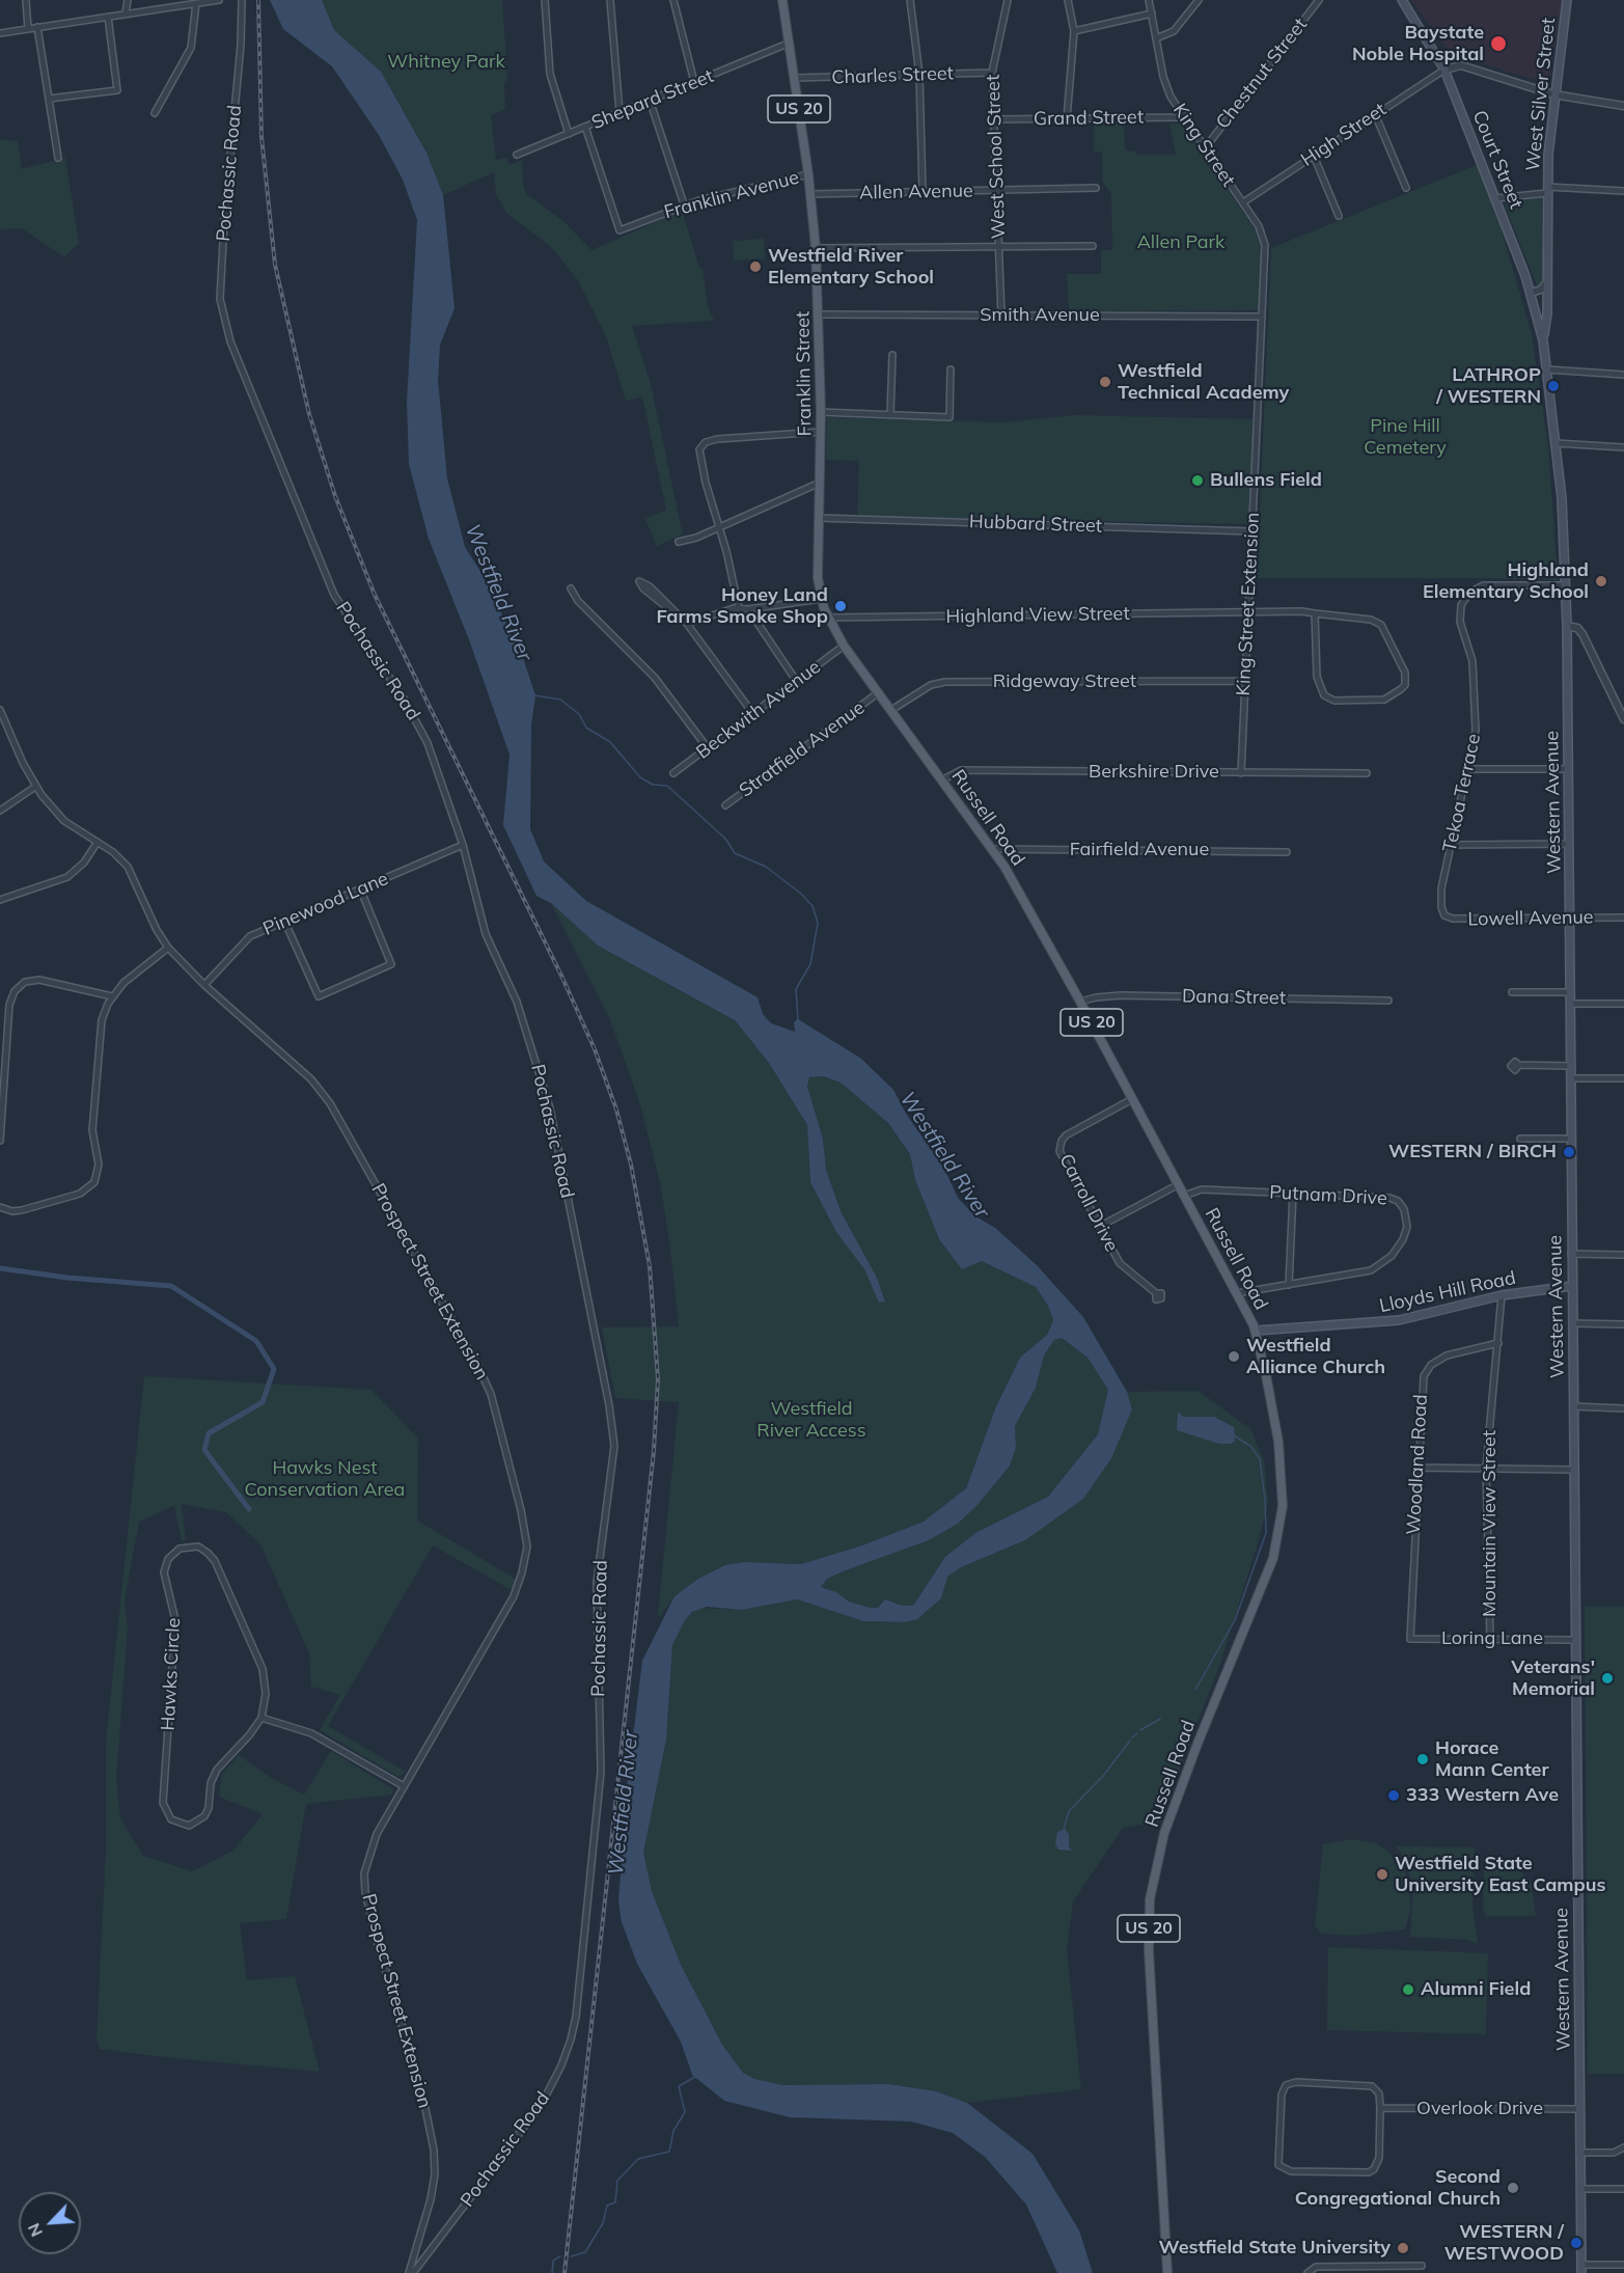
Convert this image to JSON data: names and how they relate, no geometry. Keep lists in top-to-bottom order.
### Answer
{
  "streets": {
    "main road": [
      "West Silver Street",
      "US 20",
      "Court Street",
      "Franklin Street",
      "Western Avenue",
      "Russell Road",
      "Lloyds Hill Road"
    ],
    "street": [
      "Chestnut Street",
      "Charles Street",
      "Shepard Street",
      "Grand Street",
      "High Street",
      "King Street",
      "West School Street",
      "Pochassic Road",
      "Allen Avenue",
      "Franklin Avenue",
      "Smith Avenue",
      "Hubbard Street",
      "King Street Extension",
      "Highland View Street",
      "Ridgeway Street",
      "Beckwith Avenue",
      "Stratfield Avenue",
      "Berkshire Drive",
      "Tekoa Terrace",
      "Fairfield Avenue",
      "Pinewood Lane",
      "Lowell Avenue",
      "Dana Street",
      "Putnam Drive",
      "Carroll Drive",
      "Prospect Street Extension",
      "Woodland Road",
      "Mountain View Street",
      "Loring Lane",
      "Hawks Circle",
      "Overlook Drive"
    ]
  },
  "crossings": [
    ["Chestnut Street", "King Street"],
    ["Charles Street", "West School Street"],
    ["Charles Street", "Franklin Street"],
    ["West Silver Street", "Court Street"],
    ["West Silver Street", "Western Avenue"],
    ["Shepard Street", "Franklin Avenue"],
    ["Shepard Street", "Franklin Street"],
    ["Grand Street", "King Street"],
    ["Grand Street", "West School Street"],
    ["High Street", "King Street"],
    ["High Street", "Court Street"],
    ["King Street", "King Street Extension"],
    ["West School Street", "Allen Avenue"],
    ["West School Street", "Smith Avenue"],
    ["Court Street", "Western Avenue"],
    ["Pochassic Road", "Pinewood Lane"],
    ["Pochassic Road", "Prospect Street Extension"],
    ["Allen Avenue", "Franklin Street"],
    ["Franklin Avenue", "Franklin Street"],
    ["Smith Avenue", "Franklin Street"],
    ["Smith Avenue", "King Street Extension"],
    ["Franklin Street", "Hubbard Street"],
    ["Franklin Street", "Russell Road"],
    ["Hubbard Street", "King Street Extension"],
    ["King Street Extension", "Highland View Street"],
    ["King Street Extension", "Ridgeway Street"],
    ["King Street Extension", "Berkshire Drive"],
    ["Highland View Street", "Russell Road"],
    ["Ridgeway Street", "Russell Road"],
    ["Beckwith Avenue", "Russell Road"],
    ["Stratfield Avenue", "Russell Road"],
    ["Berkshire Drive", "Russell Road"],
    ["Tekoa Terrace", "Western Avenue"],
    ["Tekoa Terrace", "Lowell Avenue"],
    ["Western Avenue", "Lowell Avenue"],
    ["Western Avenue", "Lloyds Hill Road"],
    ["Western Avenue", "Loring Lane"],
    ["Western Avenue", "Overlook Drive"],
    ["Russell Road", "Fairfield Avenue"],
    ["Russell Road", "Dana Street"],
    ["Russell Road", "Putnam Drive"],
    ["Russell Road", "Carroll Drive"],
    ["Russell Road", "Lloyds Hill Road"],
    ["Pinewood Lane", "Prospect Street Extension"],
    ["Lloyds Hill Road", "Mountain View Street"],
    ["Woodland Road", "Mountain View Street"],
    ["Woodland Road", "Loring Lane"],
    ["Mountain View Street", "Loring Lane"]
  ],
  "water": ["Westfield River"],
  "parks": [
    "Whitney Park",
    "Allen Park",
    "Pine Hill Cemetery",
    "Westfield River Access",
    "Hawks Nest Conservation Area"
  ],
  "places": [
    "Baystate Noble Hospital",
    "Westfield River Elementary School",
    "Westfield Technical Academy",
    "LATHROP / WESTERN",
    "Bullens Field",
    "Highland Elementary School",
    "Honey Land Farms Smoke Shop",
    "WESTERN / BIRCH",
    "Westfield Alliance Church",
    "Veterans' Memorial",
    "Horace Mann Center",
    "333 Western Ave",
    "Westfield State University East Campus",
    "Alumni Field",
    "Second Congregational Church",
    "WESTERN / WESTWOOD",
    "Westfield State University"
  ],
  "north": "bottom left"
}
